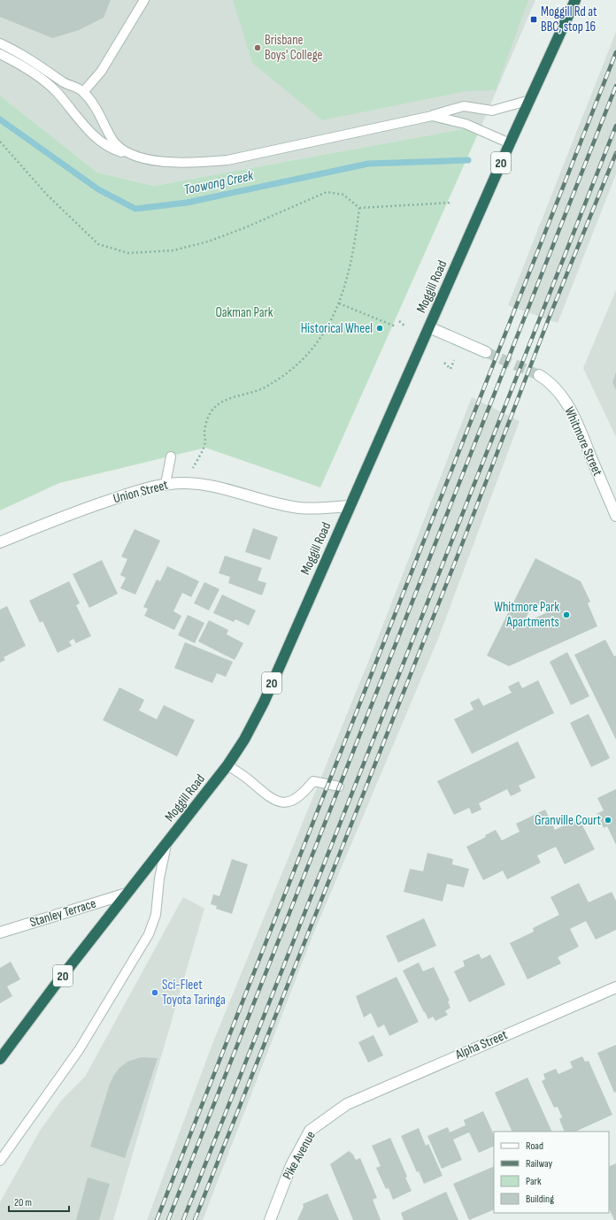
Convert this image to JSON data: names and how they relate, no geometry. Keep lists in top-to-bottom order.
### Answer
{
  "streets": {
    "highway": ["20", "Moggill Road"],
    "street": [
      "Whitmore Street",
      "Union Street",
      "Stanley Terrace",
      "Alpha Street",
      "Pike Avenue"
    ]
  },
  "crossings": [
    ["Moggill Road", "Union Street"],
    ["Moggill Road", "Stanley Terrace"],
    ["Alpha Street", "Pike Avenue"]
  ],
  "water": ["Toowong Creek"],
  "parks": ["Oakman Park"],
  "places": {
    "transit": ["Moggill Rd at BBC, stop 16"],
    "other": [
      "Brisbane Boys' College",
      "Historical Wheel",
      "Whitmore Park Apartments",
      "Granville Court",
      "Sci-Fleet Toyota Taringa"
    ]
  },
  "legend": [
    "Road",
    "Railway",
    "Park",
    "Building"
  ],
  "scale_bar": "20 m"
}
